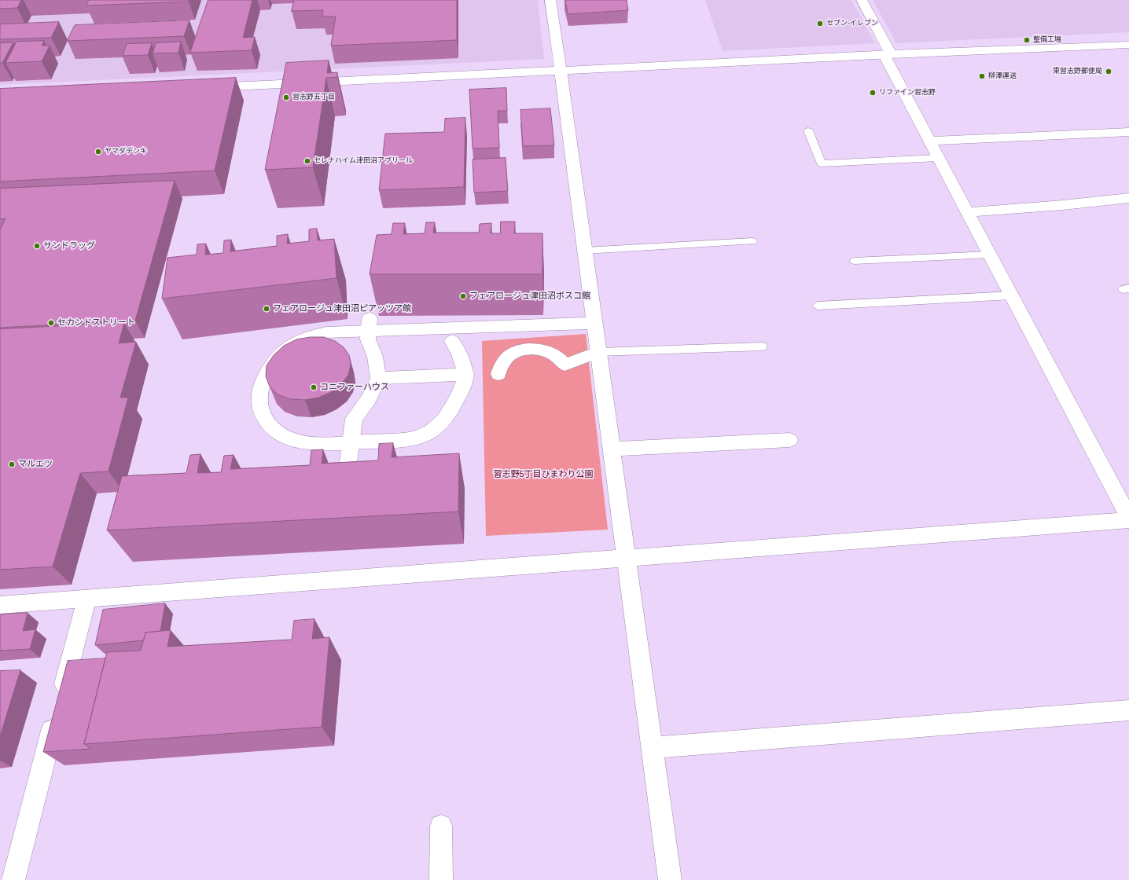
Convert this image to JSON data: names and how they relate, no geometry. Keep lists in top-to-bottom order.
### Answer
{
  "parks": ["習志野5丁目ひまわり公園"],
  "places": [
    "セブン-イレブン",
    "整備工場",
    "東習志野郵便局",
    "柳澤運送",
    "リファイン習志野",
    "習志野五丁目",
    "ヤマダデンキ",
    "セレナハイム津田沼アブリール",
    "サンドラッグ",
    "フェアロージュ津田沼ボスコ館",
    "フェアロージュ津田沼ピアッツア館",
    "セカンドストリート",
    "コニファーハウス",
    "マルエツ"
  ]
}
